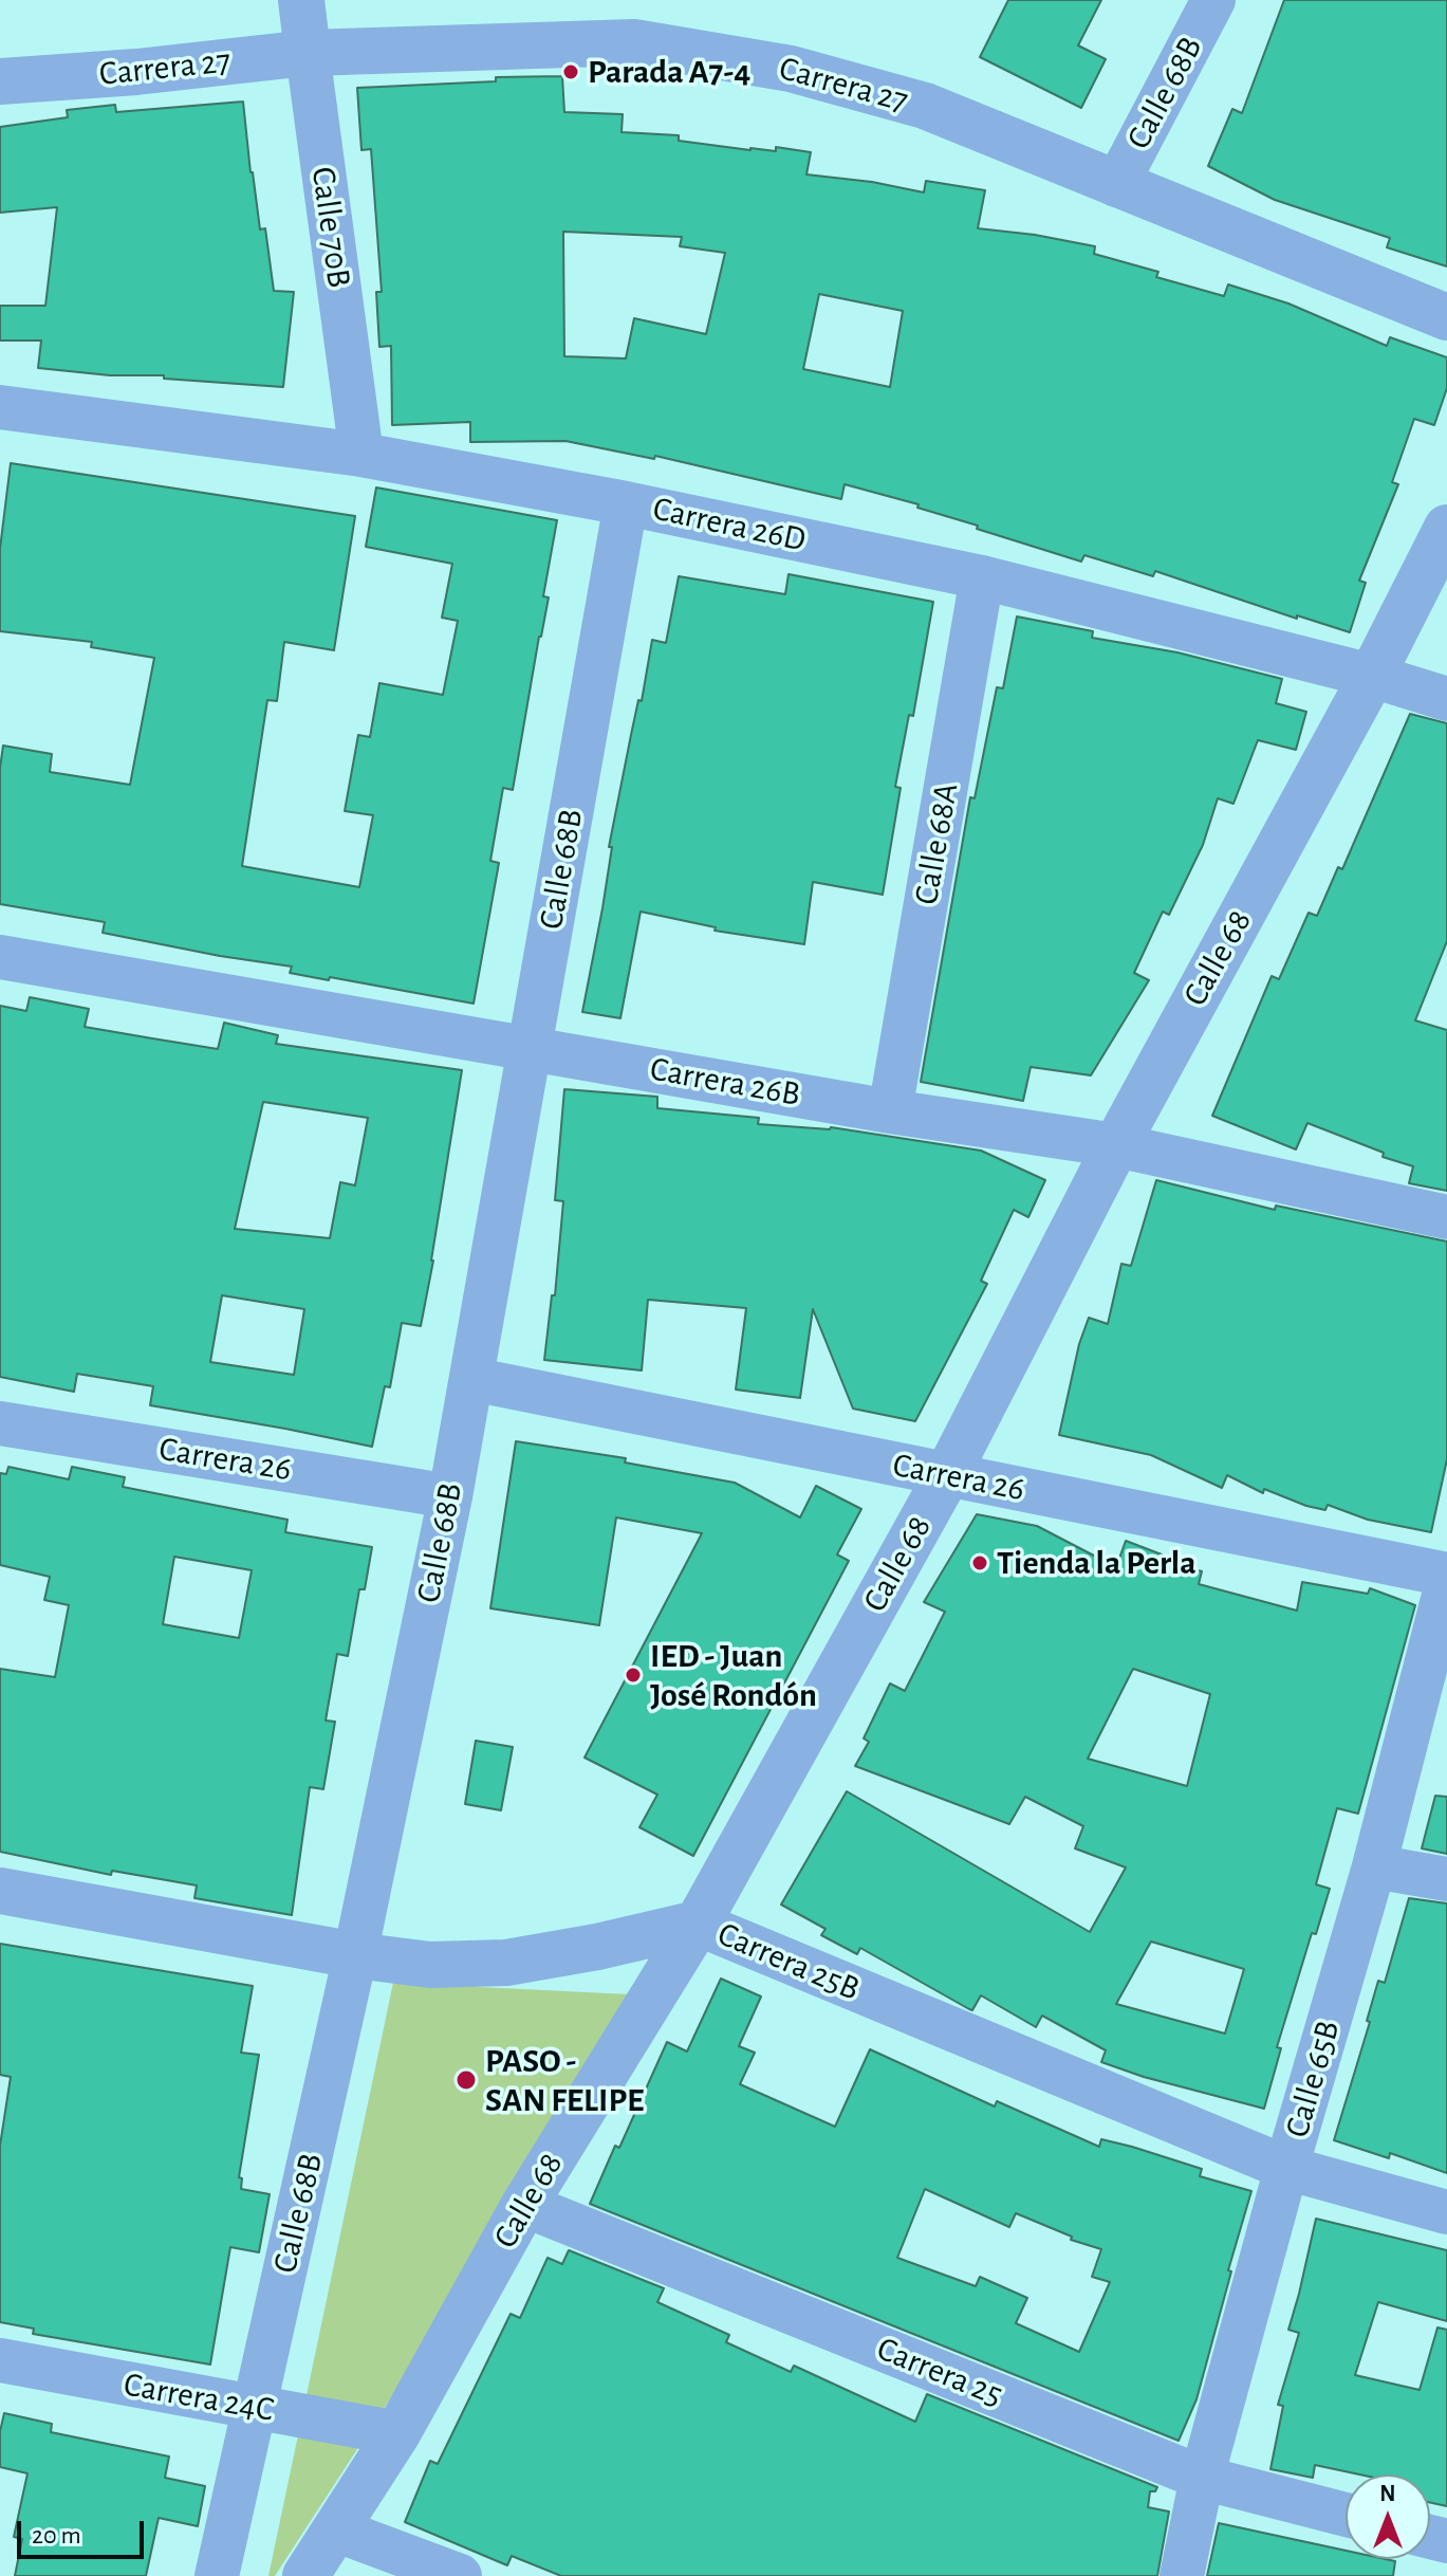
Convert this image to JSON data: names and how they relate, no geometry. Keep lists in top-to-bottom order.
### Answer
{
  "streets": {
    "street": [
      "Carrera 27",
      "Calle 68B",
      "Calle 70B",
      "Carrera 26D",
      "Calle 68A",
      "Calle 68",
      "Carrera 26B",
      "Carrera 26",
      "Carrera 25B",
      "Calle 65B",
      "Carrera 25",
      "Carrera 24C"
    ]
  },
  "crossings": [
    ["Carrera 27", "Calle 68B"],
    ["Carrera 27", "Calle 70B"],
    ["Calle 68B", "Carrera 26D"],
    ["Calle 68B", "Carrera 26B"],
    ["Calle 68B", "Carrera 26"],
    ["Calle 68B", "Carrera 25B"],
    ["Calle 68B", "Carrera 24C"],
    ["Calle 70B", "Carrera 26D"],
    ["Carrera 26D", "Calle 68A"],
    ["Carrera 26D", "Calle 68"],
    ["Calle 68A", "Carrera 26B"],
    ["Calle 68", "Carrera 26B"],
    ["Calle 68", "Carrera 26"],
    ["Calle 68", "Carrera 25B"],
    ["Calle 68", "Carrera 25"],
    ["Calle 68", "Carrera 24C"],
    ["Carrera 25B", "Calle 65B"],
    ["Calle 65B", "Carrera 25"]
  ],
  "places": [
    "Parada A7-4",
    "Tienda la Perla",
    "IED - Juan José Rondón",
    "PASO - SAN FELIPE"
  ],
  "scale_bar": "20 m",
  "north": "top"
}
